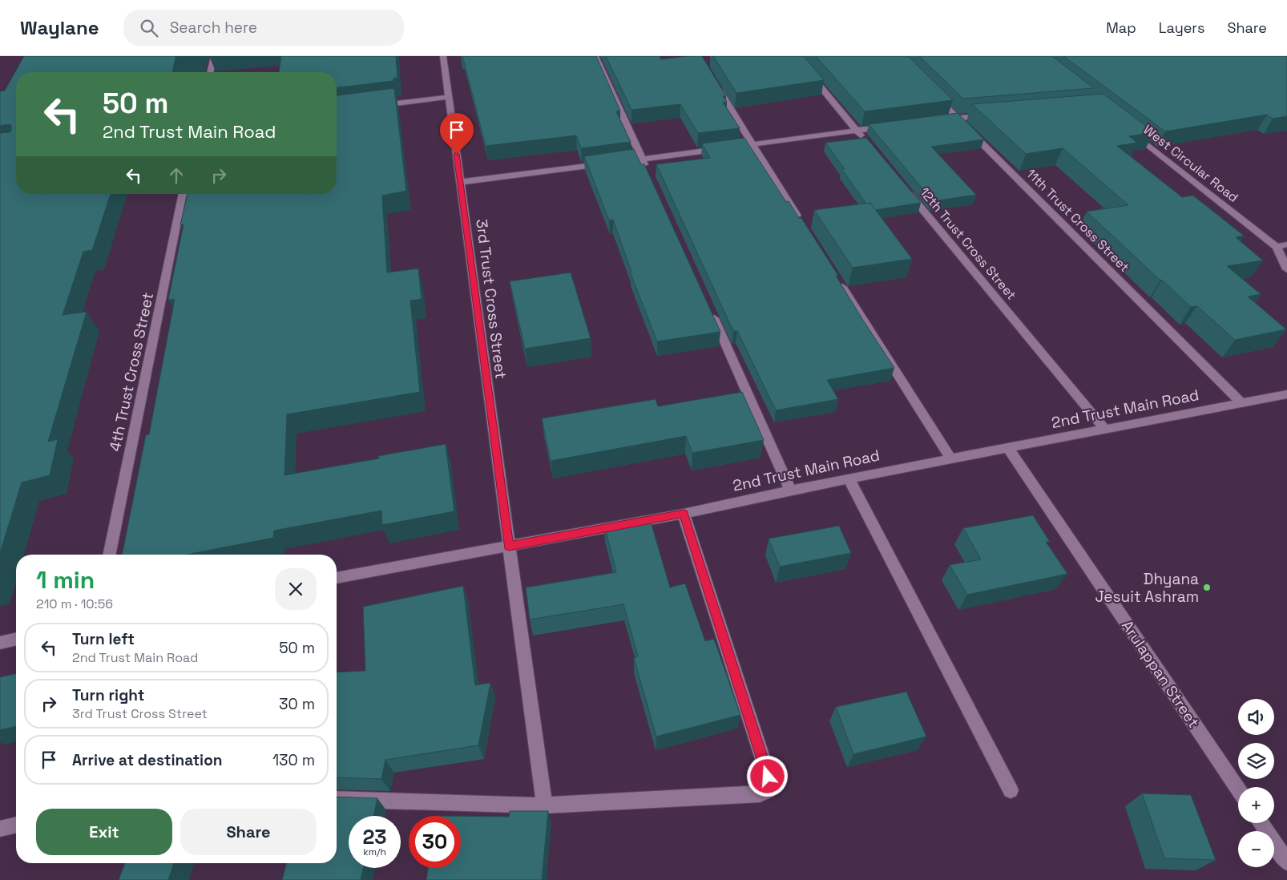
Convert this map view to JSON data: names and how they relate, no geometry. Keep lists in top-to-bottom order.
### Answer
{
  "streets": {
    "street": [
      "West Circular Road",
      "11th Trust Cross Street",
      "12th Trust Cross Street",
      "3rd Trust Cross Street",
      "4th Trust Cross Street",
      "2nd Trust Main Road",
      "Arulappan Street"
    ]
  },
  "crossings": [
    ["11th Trust Cross Street", "2nd Trust Main Road"],
    ["12th Trust Cross Street", "2nd Trust Main Road"],
    ["3rd Trust Cross Street", "2nd Trust Main Road"],
    ["2nd Trust Main Road", "Arulappan Street"]
  ],
  "places": ["Dhyana Jesuit Ashram"],
  "page": {
    "header": "Waylane",
    "search": "Search here",
    "nav": ["Map", "Layers", "Share"],
    "turn": ["50 m", "2nd Trust Main Road"],
    "heading": ["1 min", "210 m · 10:56"],
    "list": [
      {
        "name": "Turn left",
        "note": "2nd Trust Main Road",
        "value": "50 m"
      },
      {
        "name": "Turn right",
        "note": "3rd Trust Cross Street",
        "value": "30 m"
      },
      {
        "name": "Arrive at destination",
        "value": "130 m"
      }
    ],
    "map_buttons": ["+", "−"],
    "buttons": ["Exit", "Share"],
    "speed": "23 km/h",
    "limit": "30"
  }
}
